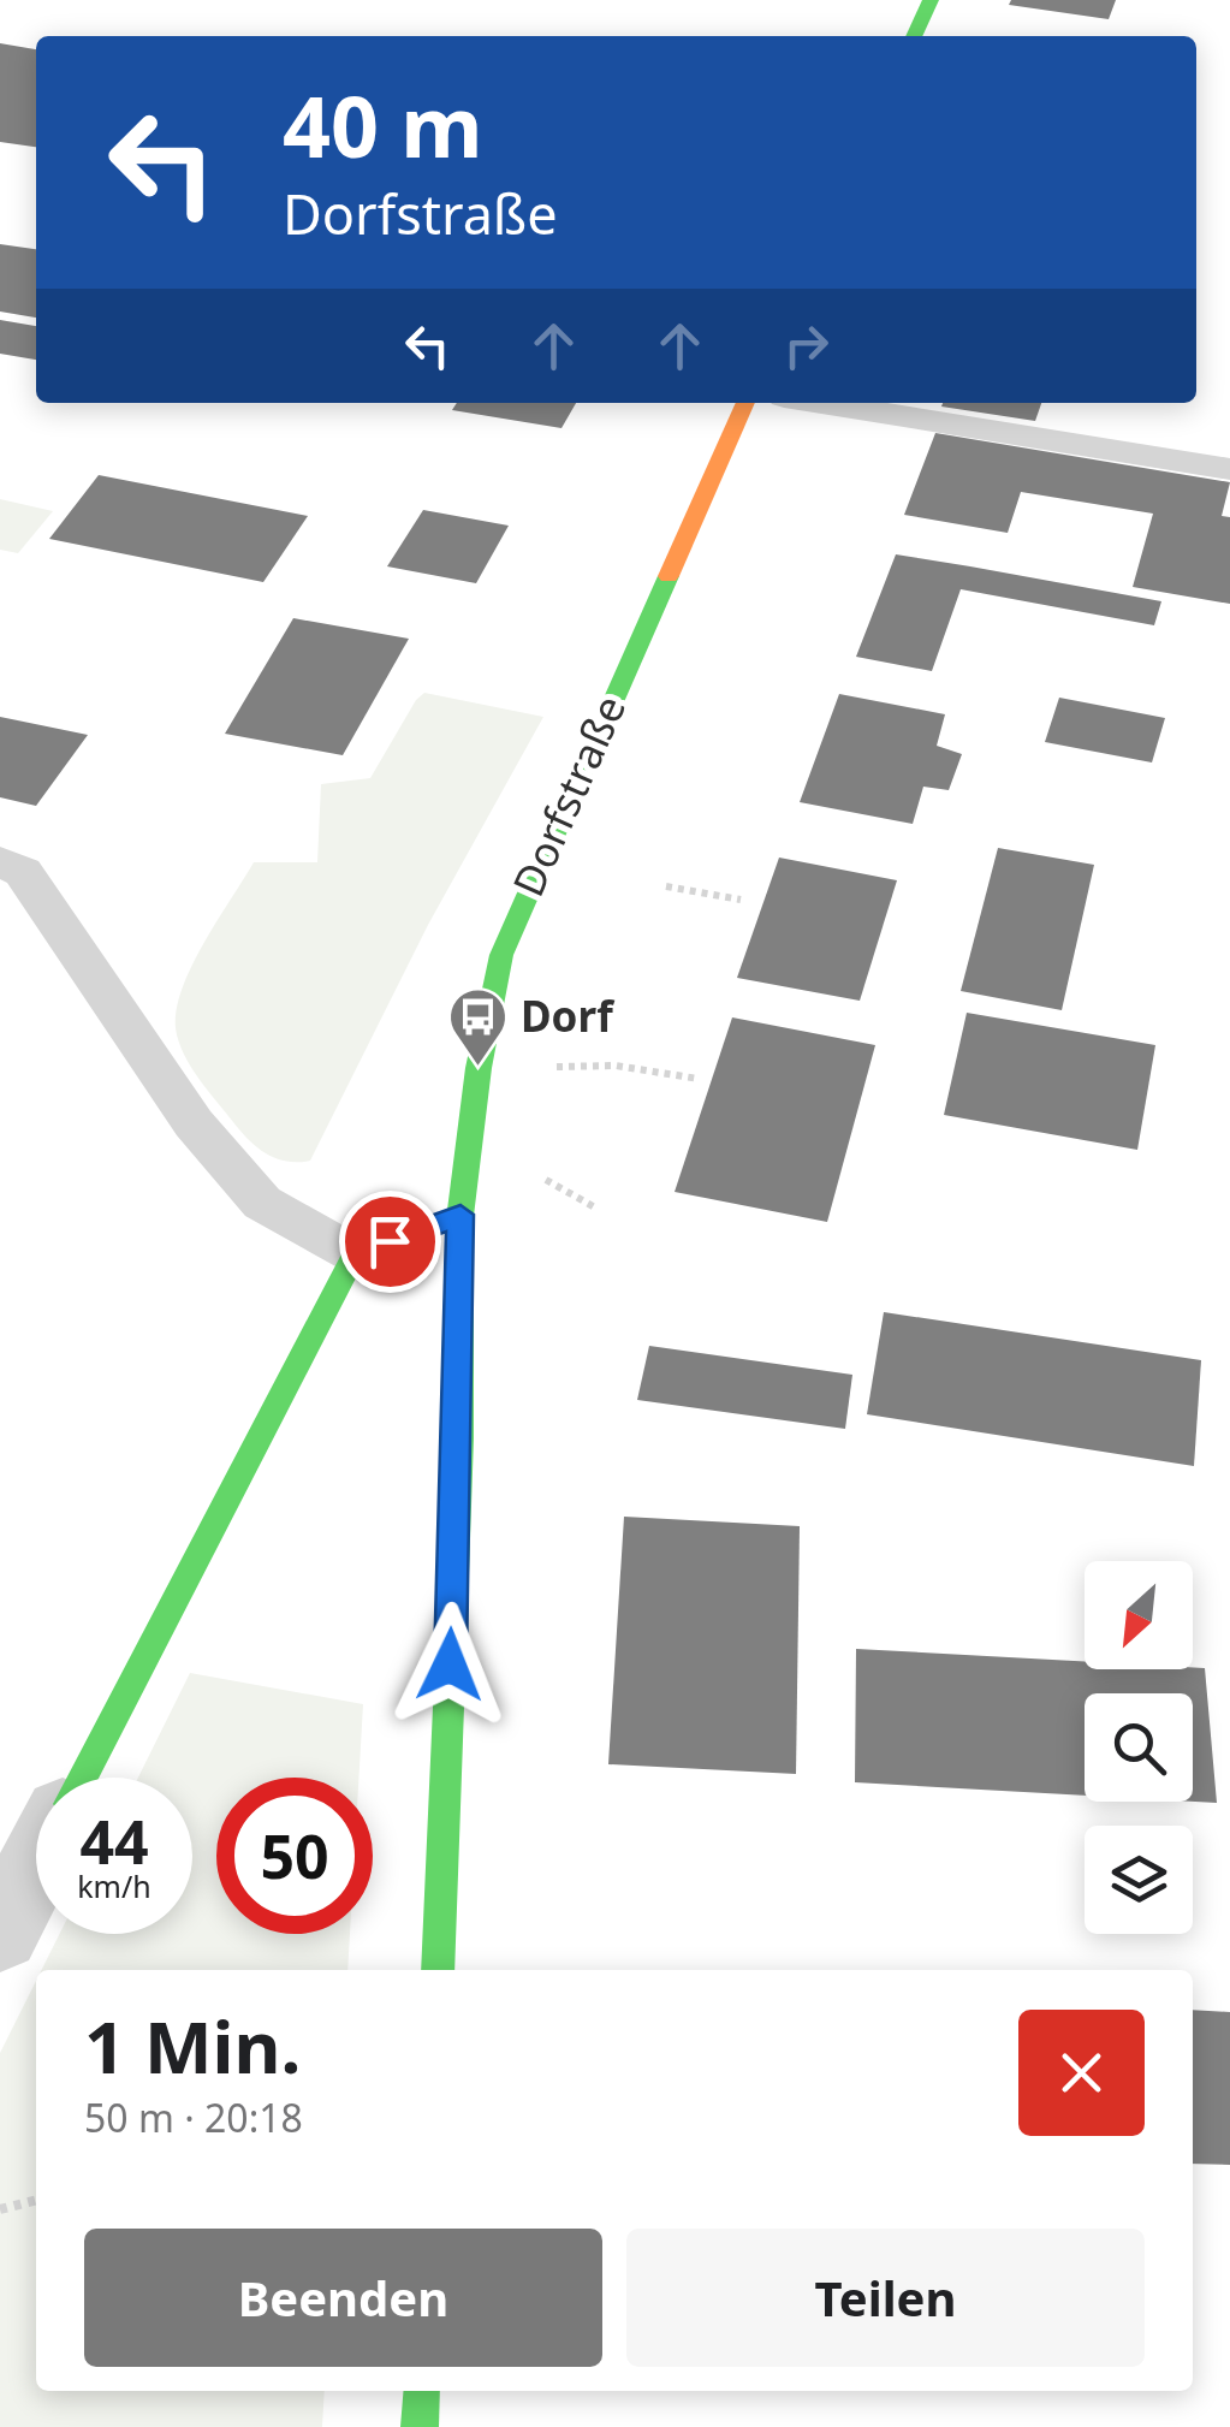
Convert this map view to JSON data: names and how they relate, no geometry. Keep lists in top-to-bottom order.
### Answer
{
  "streets": {
    "main road": ["Dorfstraße"]
  },
  "places": {
    "bus stop": ["Dorf"]
  },
  "north": "bottom left",
  "page": {
    "turn": ["40 m", "Dorfstraße"],
    "speed": "44 km/h",
    "limit": "50",
    "heading": ["1 Min.", "50 m · 20:18"],
    "buttons": ["Beenden", "Teilen"]
  }
}
